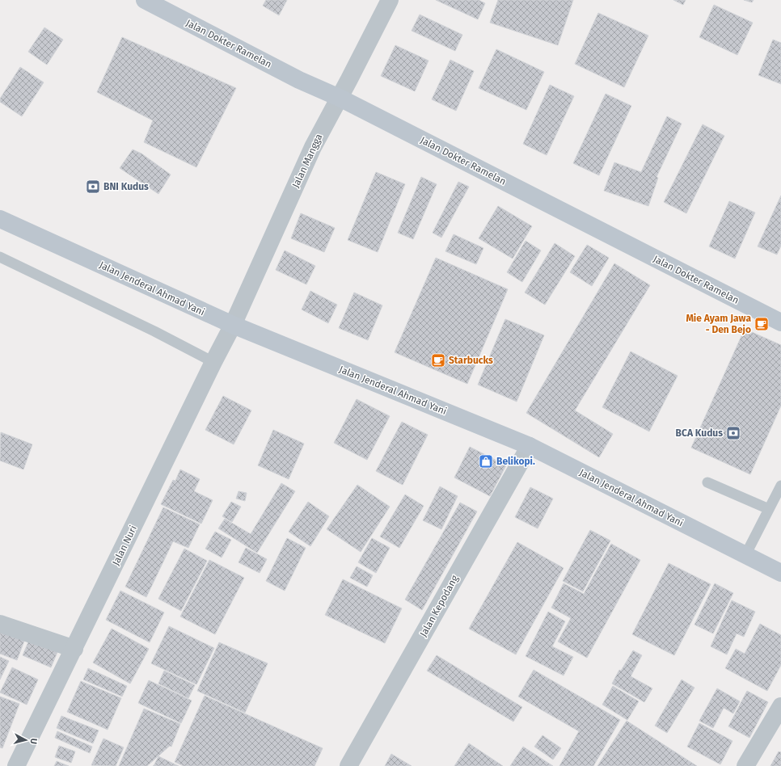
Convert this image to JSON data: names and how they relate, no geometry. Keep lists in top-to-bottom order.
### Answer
{
  "streets": {
    "main road": ["Jalan Dokter Ramelan", "Jalan Jenderal Ahmad Yani"],
    "street": ["Jalan Mangga", "Jalan Nuri", "Jalan Kepodang"]
  },
  "crossings": [
    ["Jalan Dokter Ramelan", "Jalan Mangga"],
    ["Jalan Mangga", "Jalan Jenderal Ahmad Yani"],
    ["Jalan Mangga", "Jalan Nuri"],
    ["Jalan Jenderal Ahmad Yani", "Jalan Nuri"],
    ["Jalan Jenderal Ahmad Yani", "Jalan Kepodang"]
  ],
  "places": {
    "bank": ["BNI Kudus", "BCA Kudus"],
    "cafe": ["Mie Ayam Jawa - Den Bejo", "Starbucks"],
    "shop": ["Belikopi."]
  },
  "north": "right"
}
